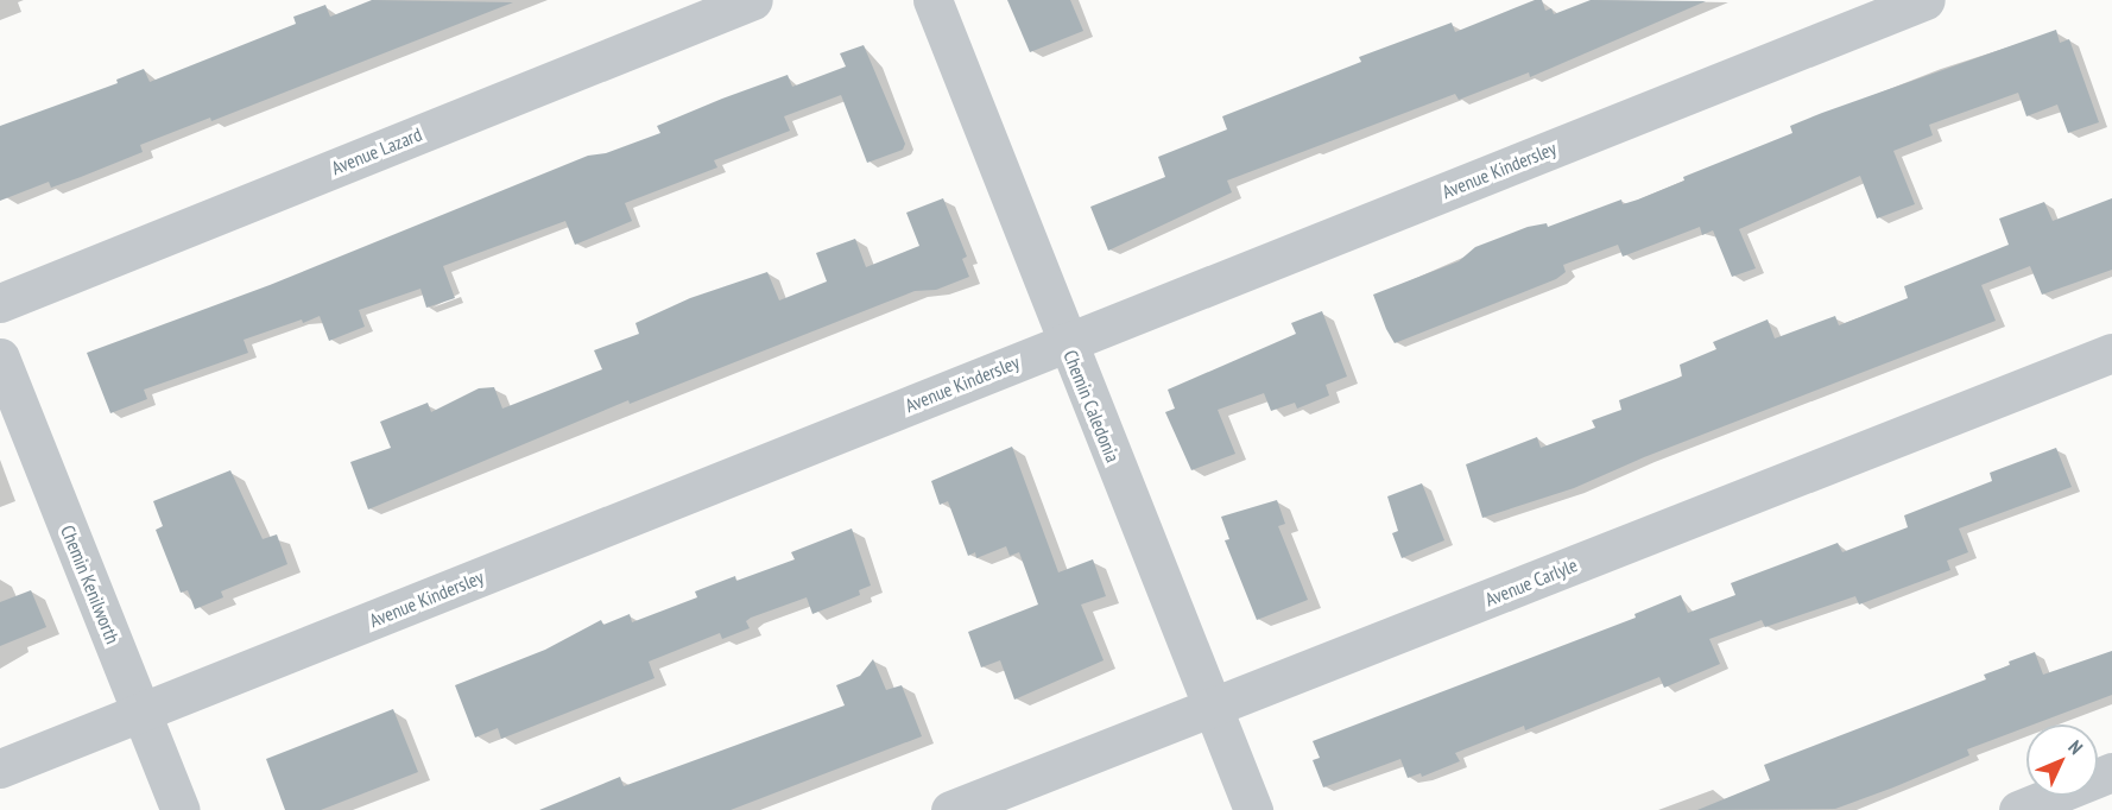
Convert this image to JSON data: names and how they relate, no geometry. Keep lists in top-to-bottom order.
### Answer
{
  "streets": {
    "street": [
      "Avenue Lazard",
      "Avenue Kindersley",
      "Chemin Caledonia",
      "Avenue Carlyle",
      "Chemin Kenilworth"
    ]
  },
  "crossings": [
    ["Avenue Kindersley", "Chemin Caledonia"],
    ["Avenue Kindersley", "Chemin Kenilworth"],
    ["Chemin Caledonia", "Avenue Carlyle"]
  ],
  "north": "top right"
}
